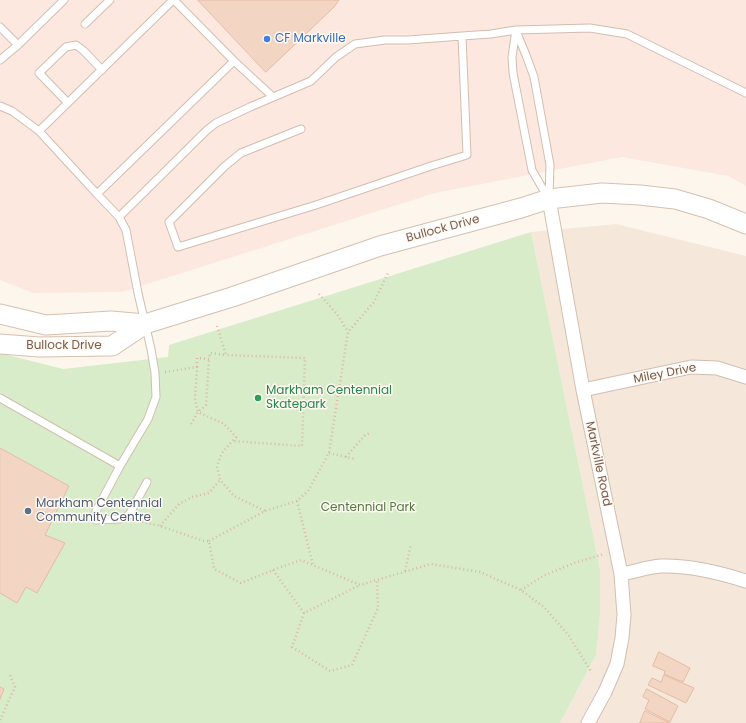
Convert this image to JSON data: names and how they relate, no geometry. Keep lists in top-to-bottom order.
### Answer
{
  "streets": {
    "street": ["Bullock Drive", "Miley Drive", "Markville Road"]
  },
  "crossings": [
    ["Bullock Drive", "Markville Road"],
    ["Miley Drive", "Markville Road"]
  ],
  "parks": ["Centennial Park"],
  "places": ["CF Markville", "Markham Centennial Skatepark", "Markham Centennial Community Centre"]
}
